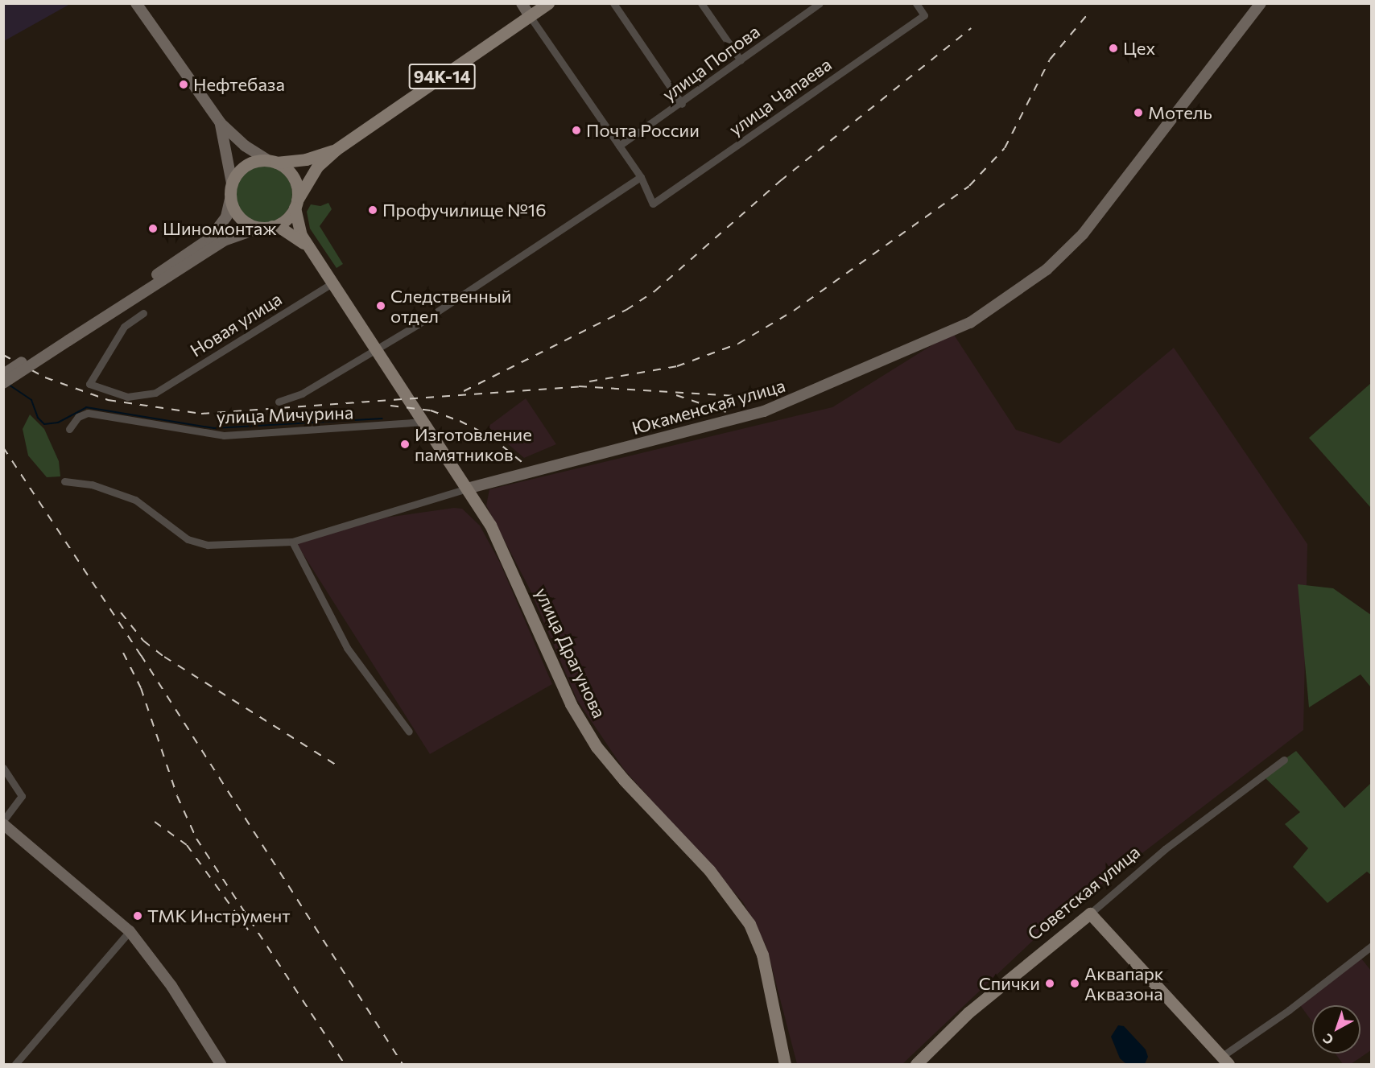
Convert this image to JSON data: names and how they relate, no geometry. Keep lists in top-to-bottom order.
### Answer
{
  "streets": {
    "main road": [
      "94К-14",
      "Юкаменская улица",
      "улица Драгунова",
      "Советская улица"
    ],
    "street": [
      "улица Попова",
      "улица Чапаева",
      "Новая улица",
      "улица Мичурина"
    ]
  },
  "crossings": [
    ["Новая улица", "улица Драгунова"],
    ["Юкаменская улица", "улица Драгунова"],
    ["улица Мичурина", "улица Драгунова"]
  ],
  "places": [
    "Цех",
    "Нефтебаза",
    "Мотель",
    "Почта России",
    "Профучилище №16",
    "Шиномонтаж",
    "Следственный отдел",
    "Изготовление памятников",
    "ТМК Инструмент",
    "Спички",
    "Аквапарк Аквазона"
  ],
  "north": "bottom left"
}
